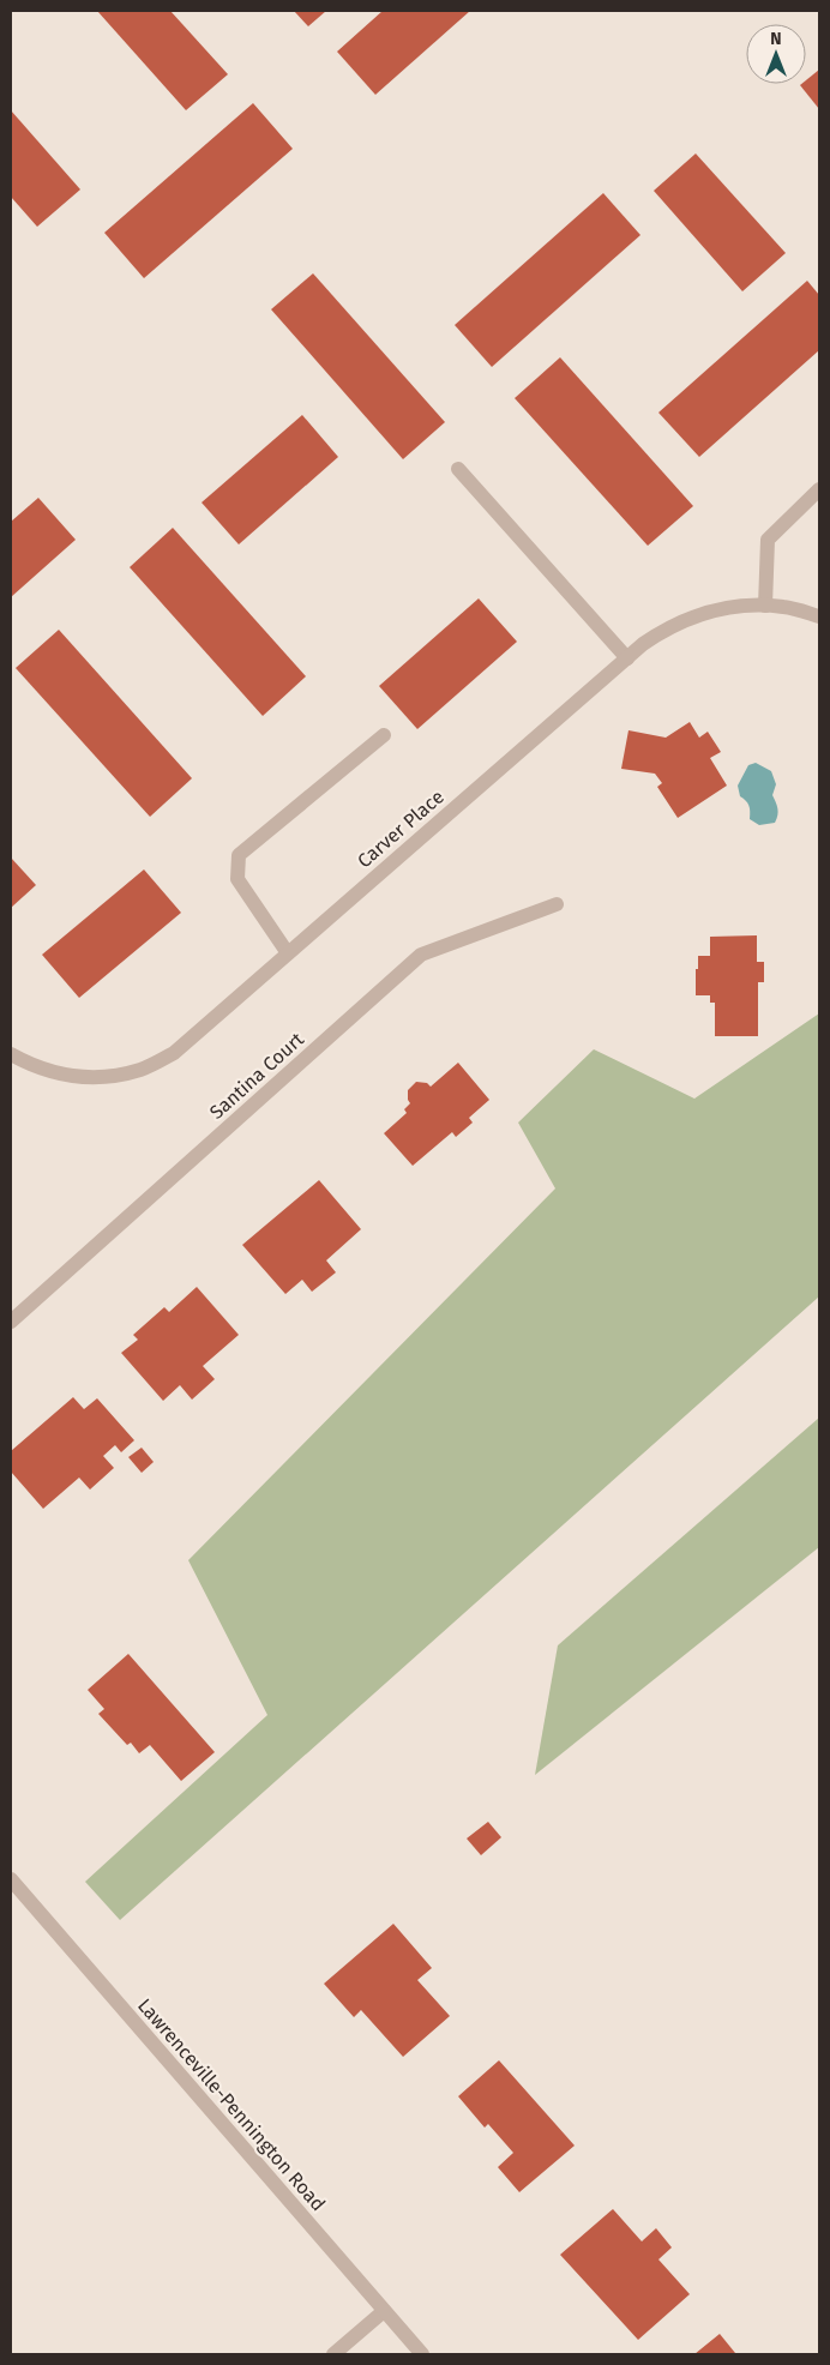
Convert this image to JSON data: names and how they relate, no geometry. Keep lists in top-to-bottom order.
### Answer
{
  "streets": {
    "street": ["Carver Place", "Santina Court", "Lawrenceville-Pennington Road"]
  },
  "north": "top"
}
